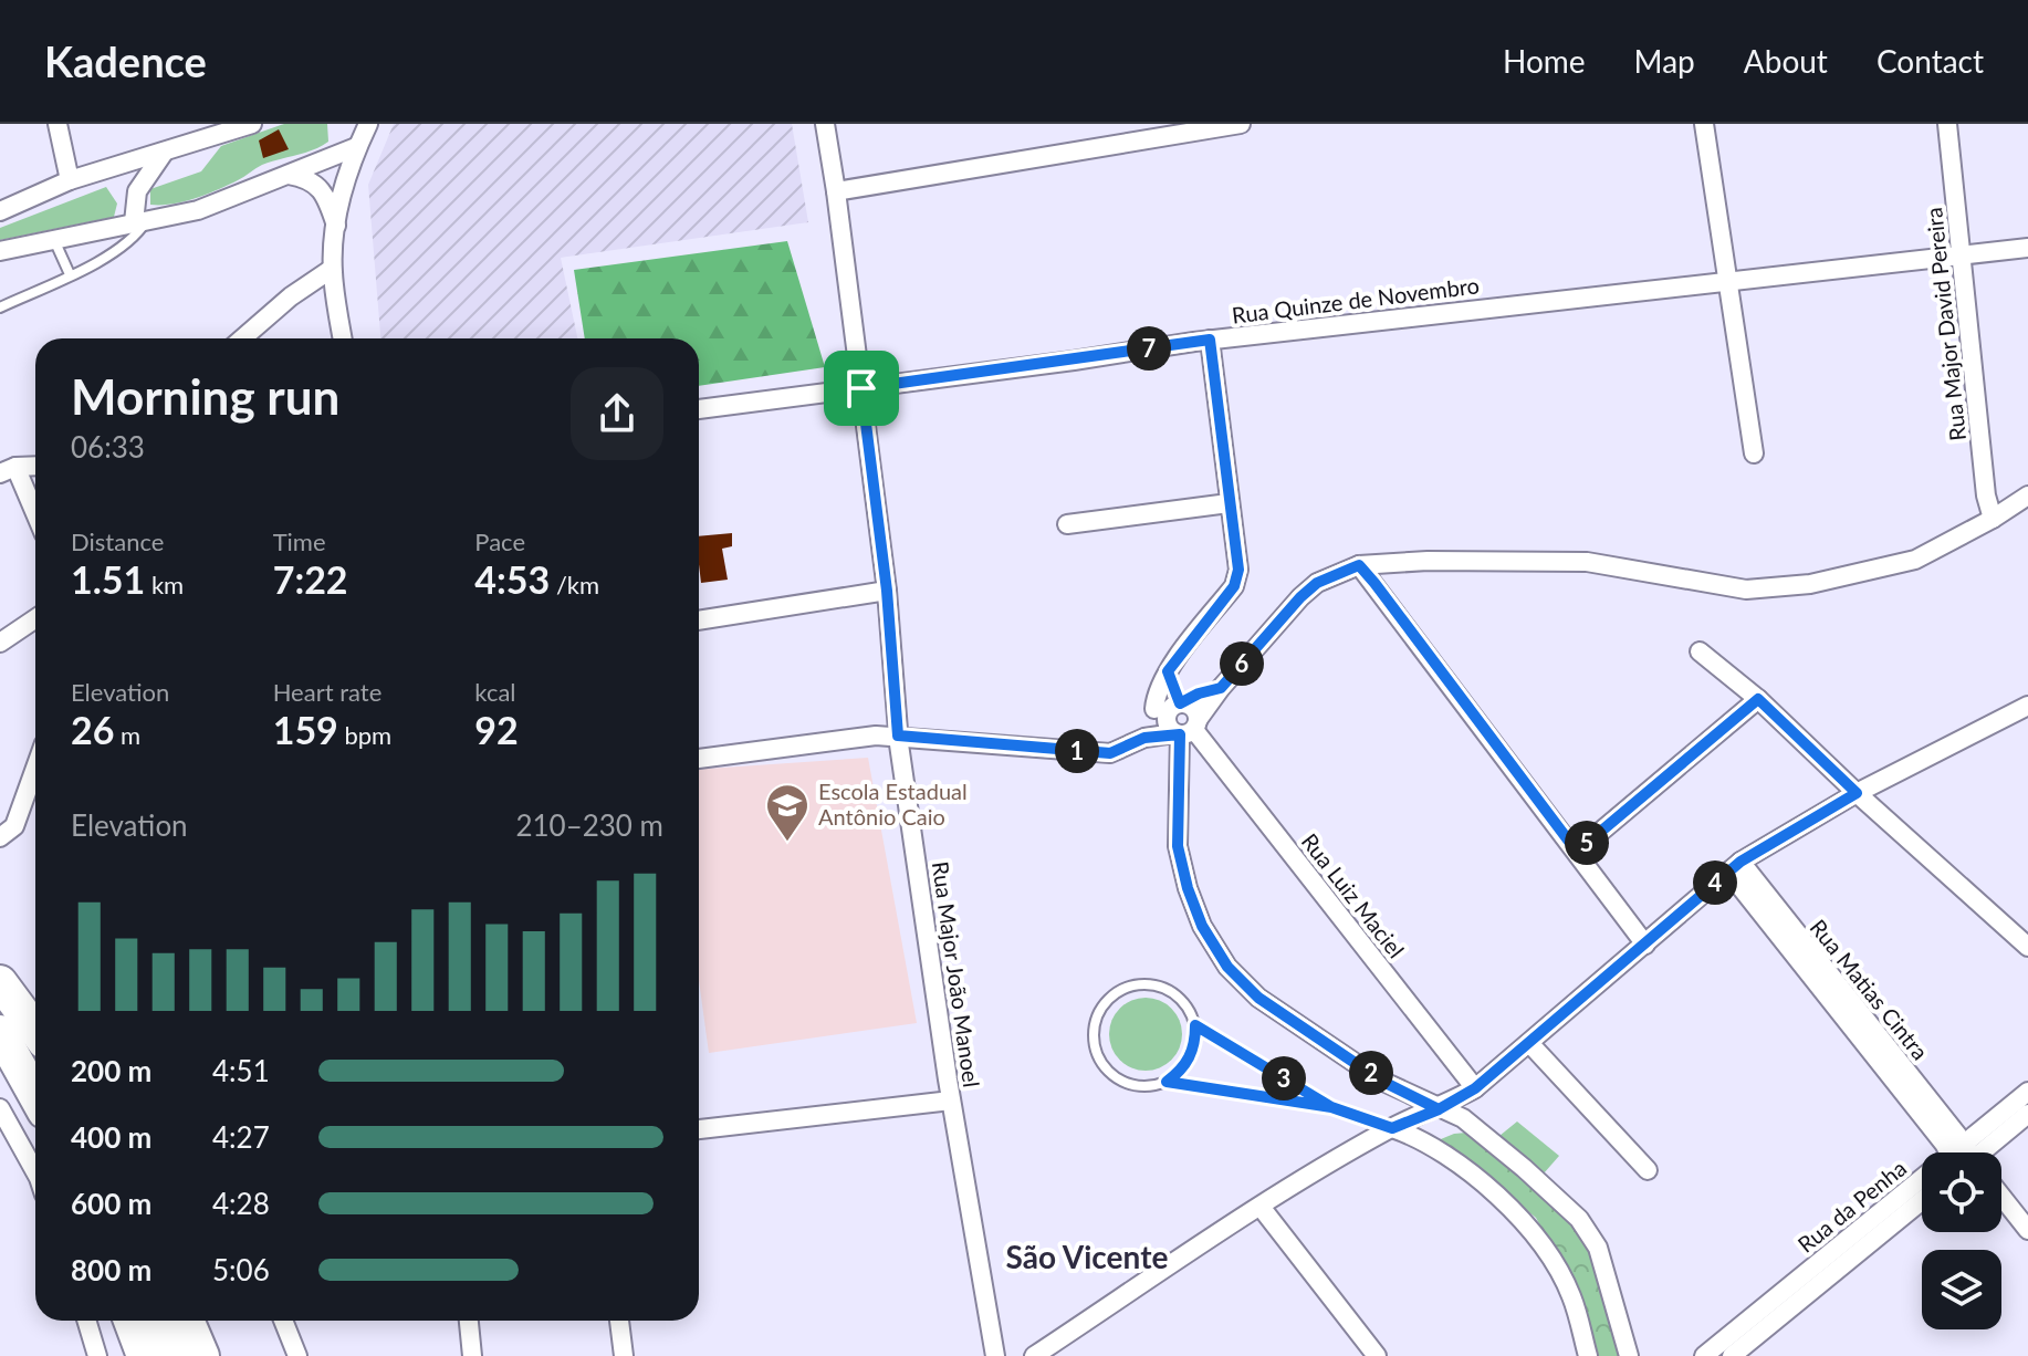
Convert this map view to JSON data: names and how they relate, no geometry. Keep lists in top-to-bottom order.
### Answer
{
  "streets": {
    "street": [
      "Rua Quinze de Novembro",
      "Rua Major David Pereira",
      "Rua Luiz Maciel",
      "Rua Major João Manoel",
      "Rua Matias Cintra",
      "Rua da Penha"
    ]
  },
  "crossings": [
    ["Rua Quinze de Novembro", "Rua Major David Pereira"],
    ["Rua Quinze de Novembro", "Rua Major João Manoel"]
  ],
  "districts": ["São Vicente"],
  "places": {
    "school or university": ["Escola Estadual Antônio Caio"]
  },
  "page": {
    "header": "Kadence",
    "nav": [
      "Home",
      "Map",
      "About",
      "Contact"
    ],
    "pins": [
      "7",
      "6",
      "1",
      "5",
      "4",
      "2",
      "3"
    ],
    "heading": ["Morning run", "06:33"],
    "stats": [
      ["Distance", "1.51 km"],
      ["Time", "7:22"],
      ["Pace", "4:53 /km"],
      ["Elevation", "26 m"],
      ["Heart rate", "159 bpm"],
      ["kcal", "92"]
    ],
    "chart": ["Elevation", "210–230 m"],
    "list": [
      {
        "name": "200 m",
        "note": "4:51"
      },
      {
        "name": "400 m",
        "note": "4:27"
      },
      {
        "name": "600 m",
        "note": "4:28"
      },
      {
        "name": "800 m",
        "note": "5:06"
      }
    ]
  }
}
